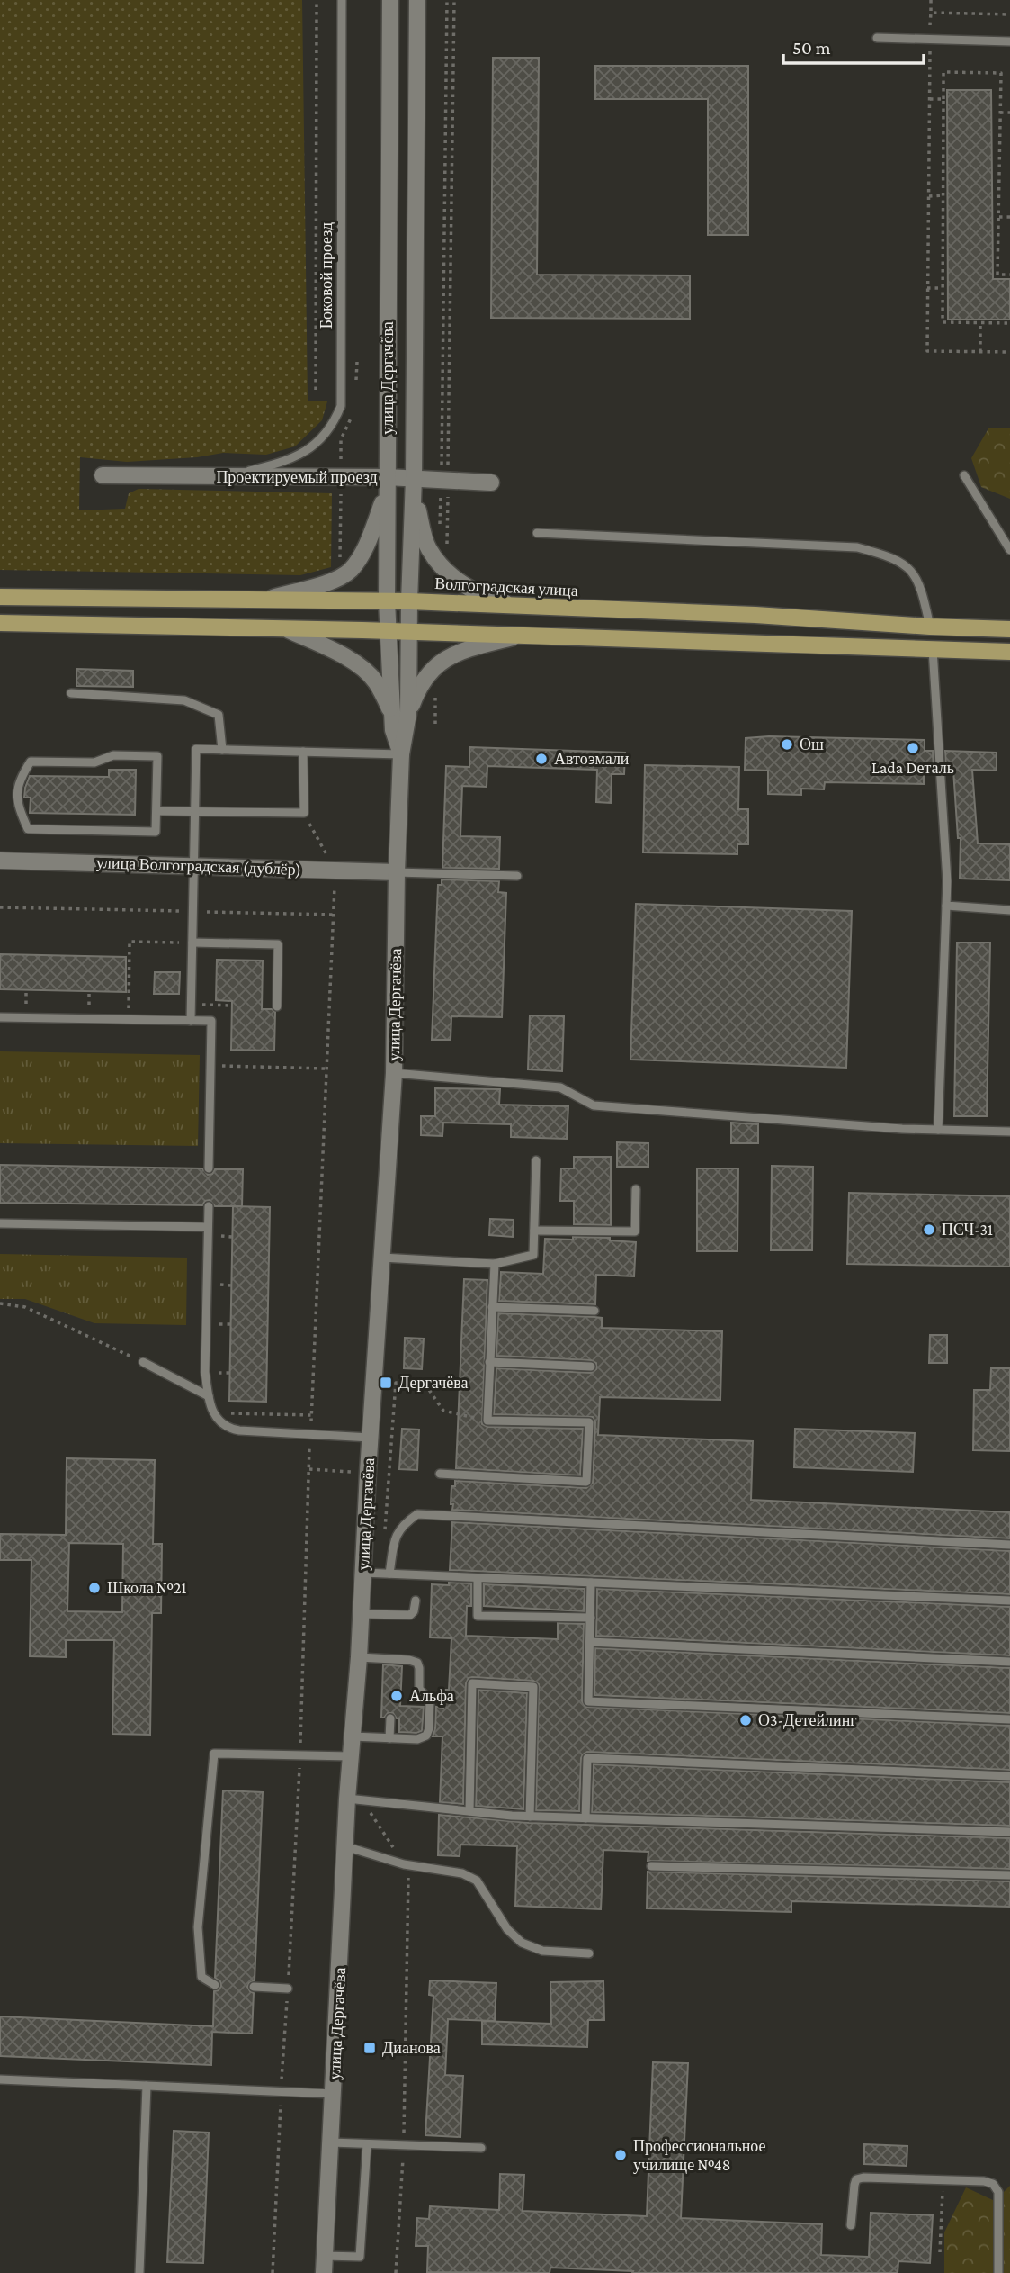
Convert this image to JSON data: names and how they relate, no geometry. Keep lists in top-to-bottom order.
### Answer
{
  "streets": {
    "main road": ["Волгоградская улица"],
    "street": ["улица Дергачёва", "Проектируемый проезд", "улица Волгоградская (дублёр)"],
    "lane": ["Боковой проезд"]
  },
  "crossings": [
    ["Боковой проезд", "Проектируемый проезд"],
    ["улица Дергачёва", "Проектируемый проезд"],
    ["улица Дергачёва", "Волгоградская улица"],
    ["улица Дергачёва", "улица Волгоградская (дублёр)"]
  ],
  "places": {
    "other": [
      "Ош",
      "Lada Dеталь",
      "Автоэмали",
      "ПСЧ-31",
      "Школа №21",
      "Альфа",
      "О3-Детейлинг",
      "Профессиональное училище №48"
    ],
    "transit": ["Дергачёва", "Дианова"]
  },
  "scale_bar": "50 m"
}
